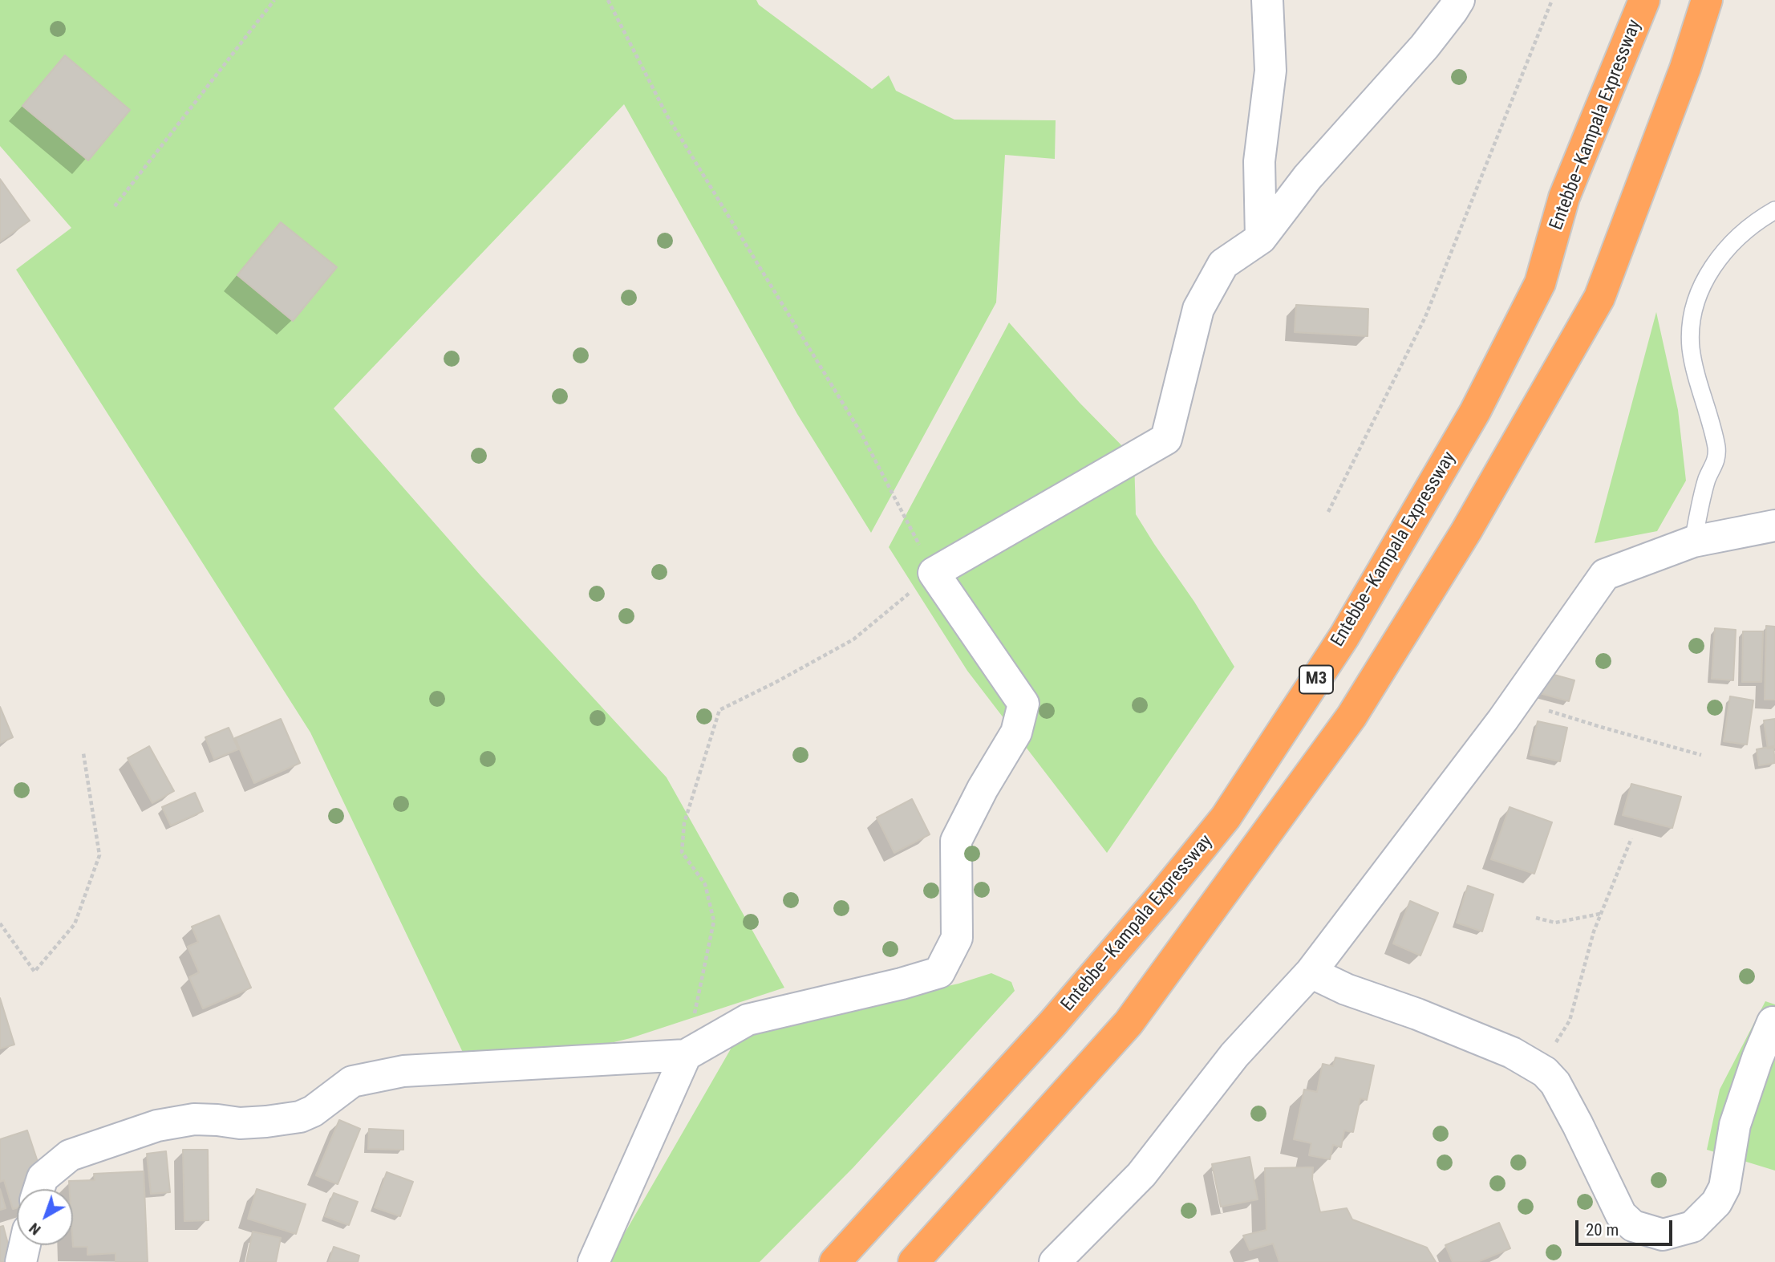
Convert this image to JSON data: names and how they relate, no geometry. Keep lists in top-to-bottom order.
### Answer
{
  "streets": {
    "highway": ["Entebbe–Kampala Expressway", "M3"]
  },
  "scale_bar": "20 m",
  "north": "bottom left"
}
